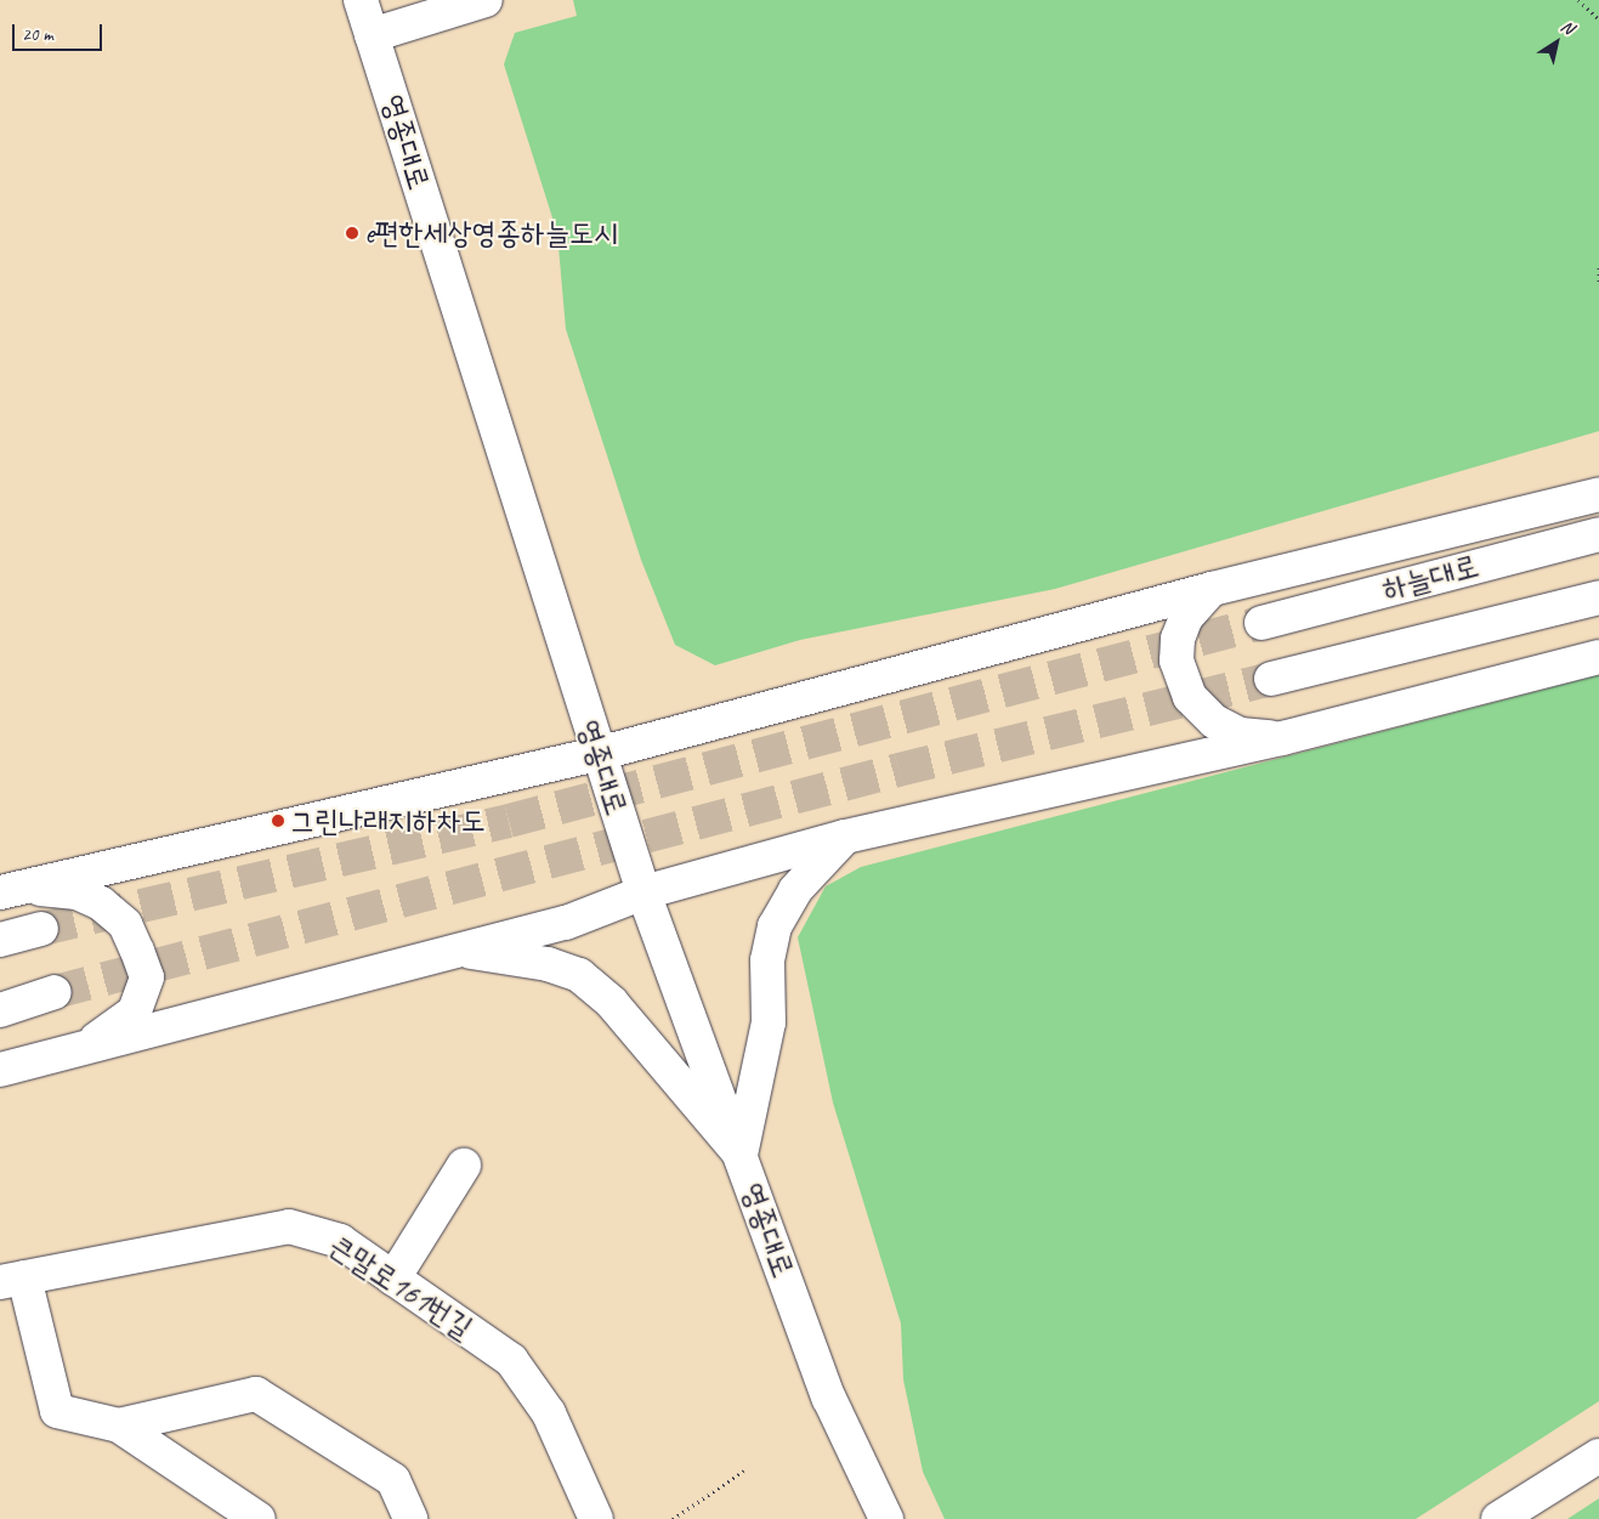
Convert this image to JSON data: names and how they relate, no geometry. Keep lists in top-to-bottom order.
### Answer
{
  "streets": {
    "main road": ["영종대로", "하늘대로", "큰말로161번길"]
  },
  "places": ["e편한세상영종하늘도시", "그린나래지하차도"],
  "scale_bar": "20 m",
  "north": "top right"
}
